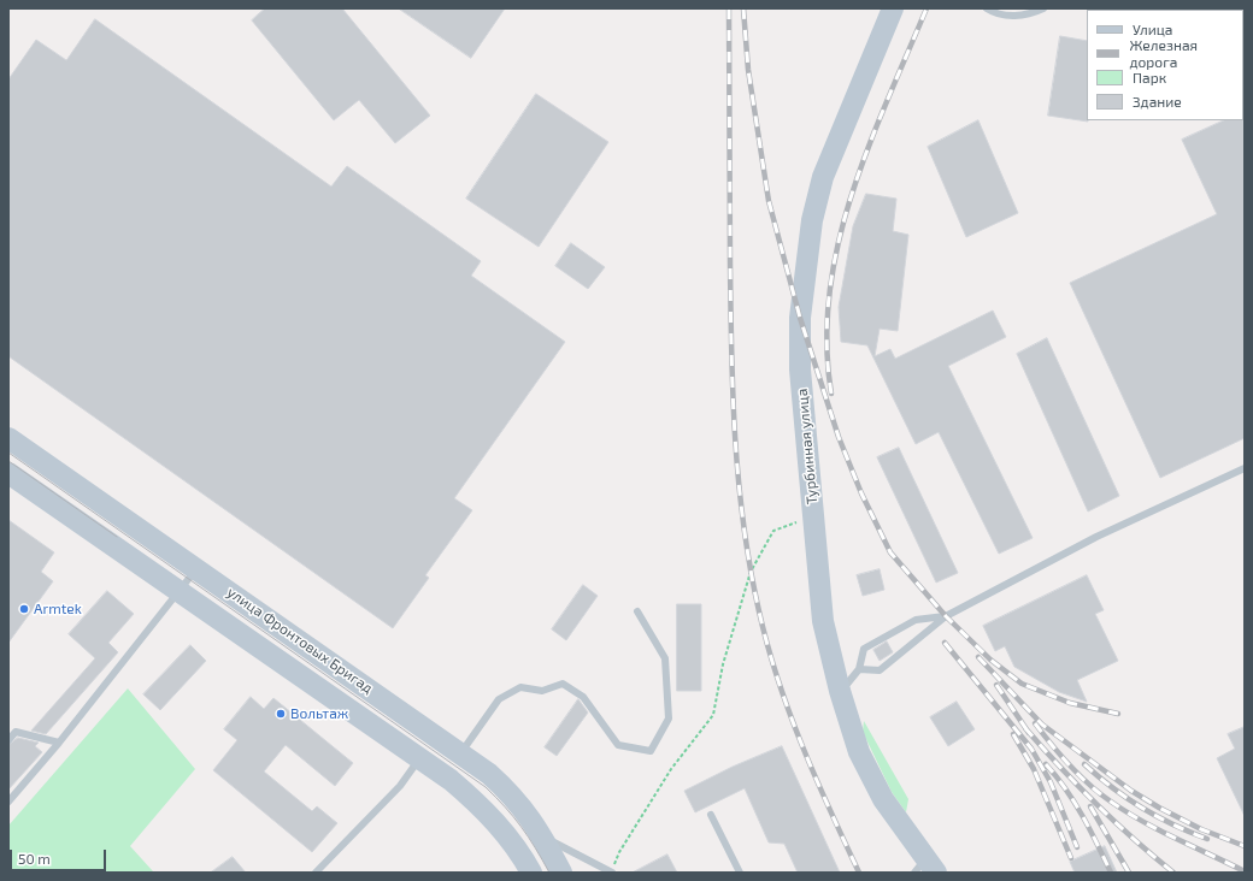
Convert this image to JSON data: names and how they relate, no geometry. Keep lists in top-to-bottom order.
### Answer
{
  "streets": {
    "main road": ["Турбинная улица", "улица Фронтовых Бригад"]
  },
  "places": ["Armtek", "Вольтаж"],
  "legend": [
    "Улица",
    "Железная дорога",
    "Парк",
    "Здание"
  ],
  "scale_bar": "50 m"
}
